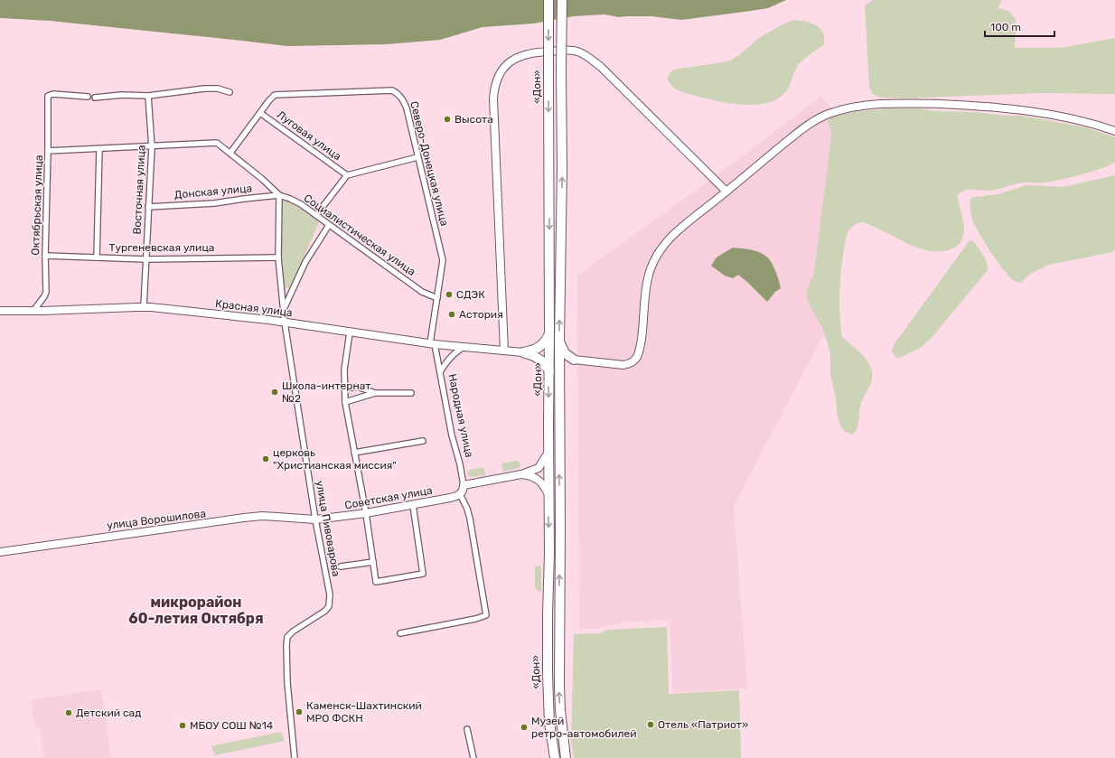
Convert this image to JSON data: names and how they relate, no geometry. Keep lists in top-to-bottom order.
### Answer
{
  "streets": {
    "highway": ["«Дон»"],
    "main road": ["Красная улица", "Советская улица", "улица Ворошилова"],
    "street": [
      "Луговая улица",
      "Северо-Донецкая улица",
      "Восточная улица",
      "Донская улица",
      "Октябрьская улица",
      "Социалистическая улица",
      "Тургеневская улица",
      "Народная улица",
      "улица Пивоварова"
    ]
  },
  "crossings": [
    ["«Дон»", "Советская улица"],
    ["Луговая улица", "Северо-Донецкая улица"],
    ["Северо-Донецкая улица", "Социалистическая улица"],
    ["Северо-Донецкая улица", "Красная улица"],
    ["Северо-Донецкая улица", "Народная улица"],
    ["Восточная улица", "Донская улица"],
    ["Восточная улица", "Социалистическая улица"],
    ["Восточная улица", "Тургеневская улица"],
    ["Восточная улица", "Красная улица"],
    ["Донская улица", "Социалистическая улица"],
    ["Донская улица", "улица Пивоварова"],
    ["Октябрьская улица", "Социалистическая улица"],
    ["Октябрьская улица", "Тургеневская улица"],
    ["Октябрьская улица", "Красная улица"],
    ["Социалистическая улица", "улица Пивоварова"],
    ["Тургеневская улица", "улица Пивоварова"],
    ["Красная улица", "Народная улица"],
    ["Красная улица", "улица Пивоварова"],
    ["Народная улица", "Советская улица"],
    ["Советская улица", "улица Ворошилова"],
    ["Советская улица", "улица Пивоварова"],
    ["улица Ворошилова", "улица Пивоварова"]
  ],
  "districts": ["микрорайон 60-летия Октября"],
  "places": [
    "Высота",
    "СДЭК",
    "Астория",
    "Школа-интернат №2",
    "церковь \"Христианская миссия\"",
    "Каменск-Шахтинский МРО ФСКН",
    "Детский сад",
    "Отель «Патриот»",
    "МБОУ СОШ №14",
    "Музей ретро-автомобилей"
  ],
  "scale_bar": "100 m"
}
